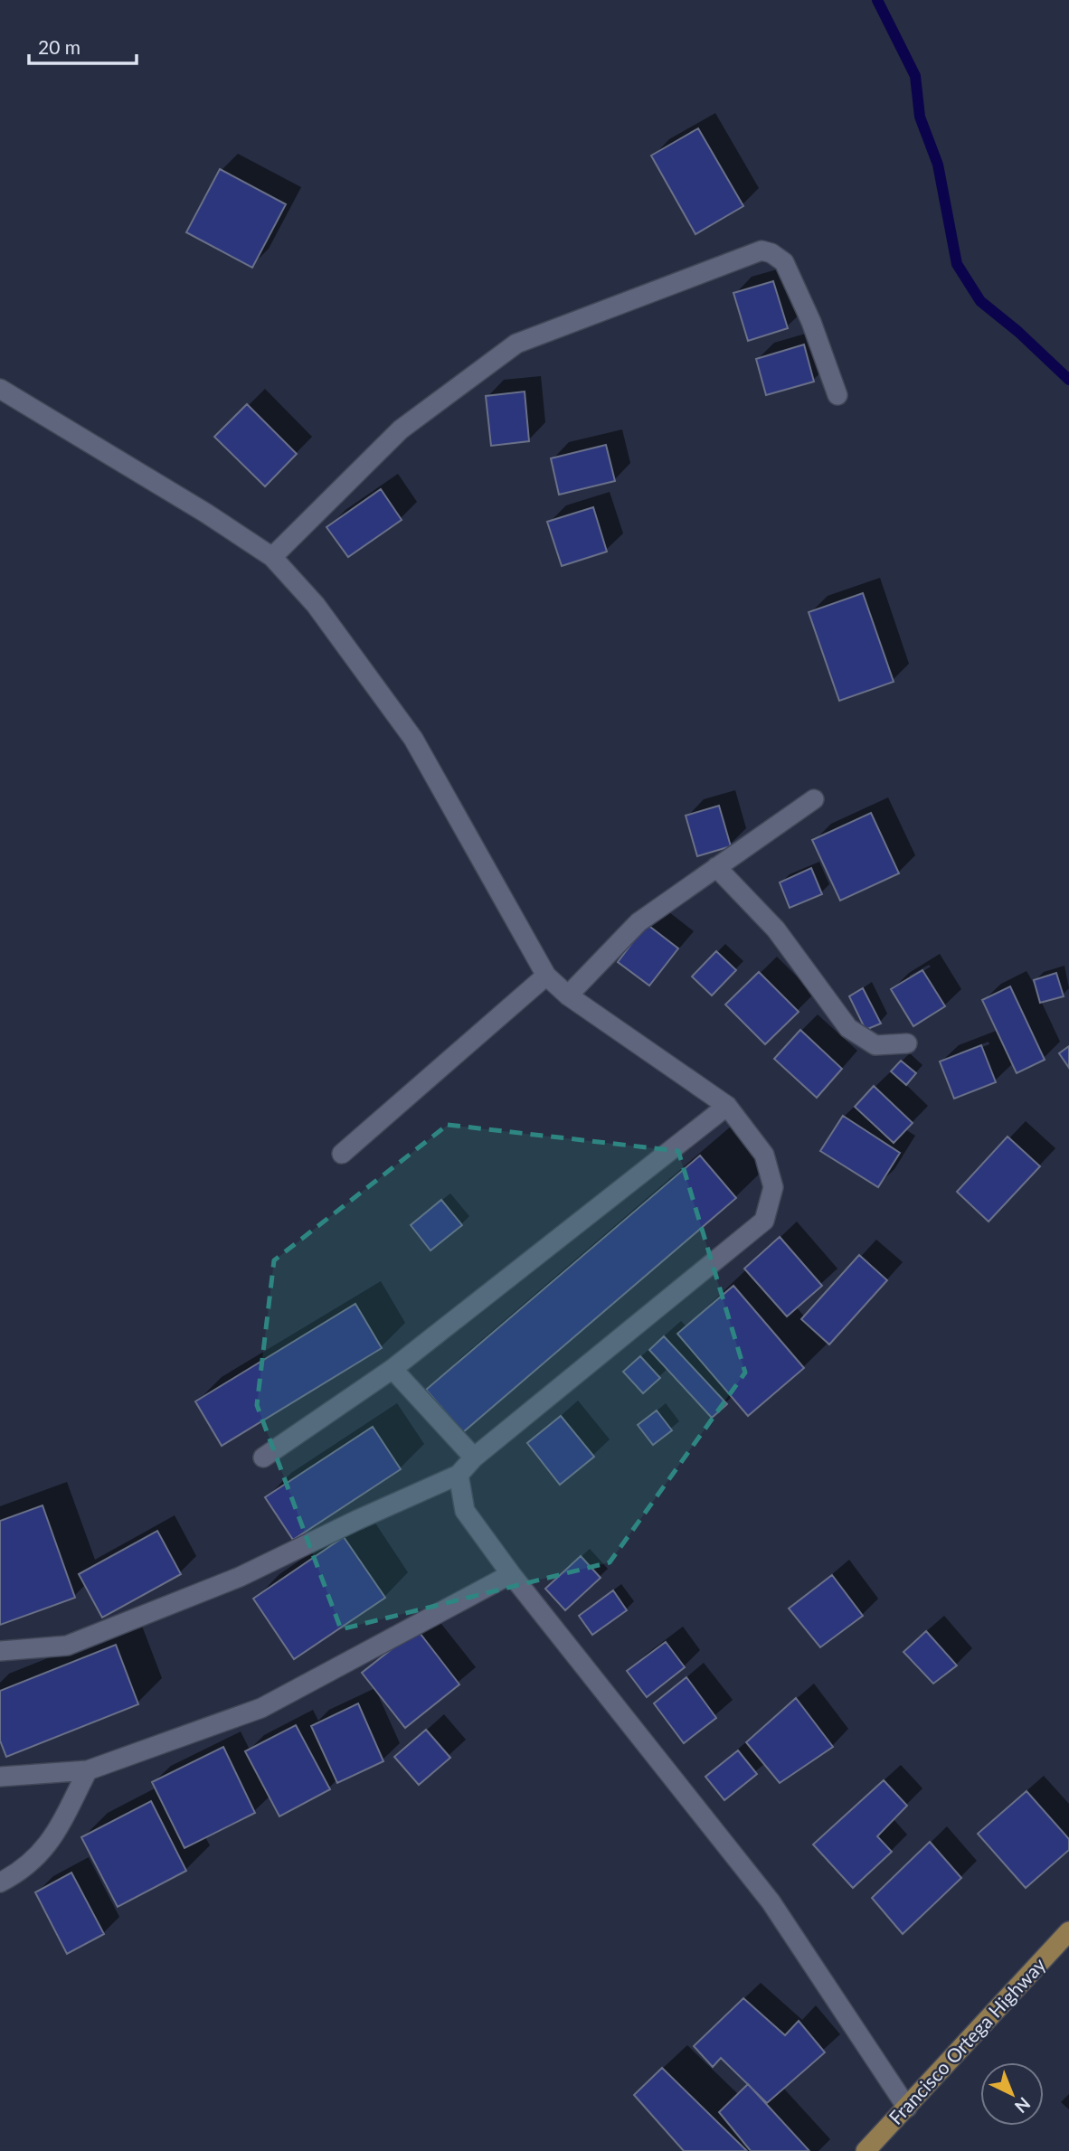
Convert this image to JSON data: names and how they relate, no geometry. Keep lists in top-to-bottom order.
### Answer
{
  "streets": {
    "main road": ["Francisco Ortega Highway"]
  },
  "scale_bar": "20 m",
  "north": "bottom right"
}
